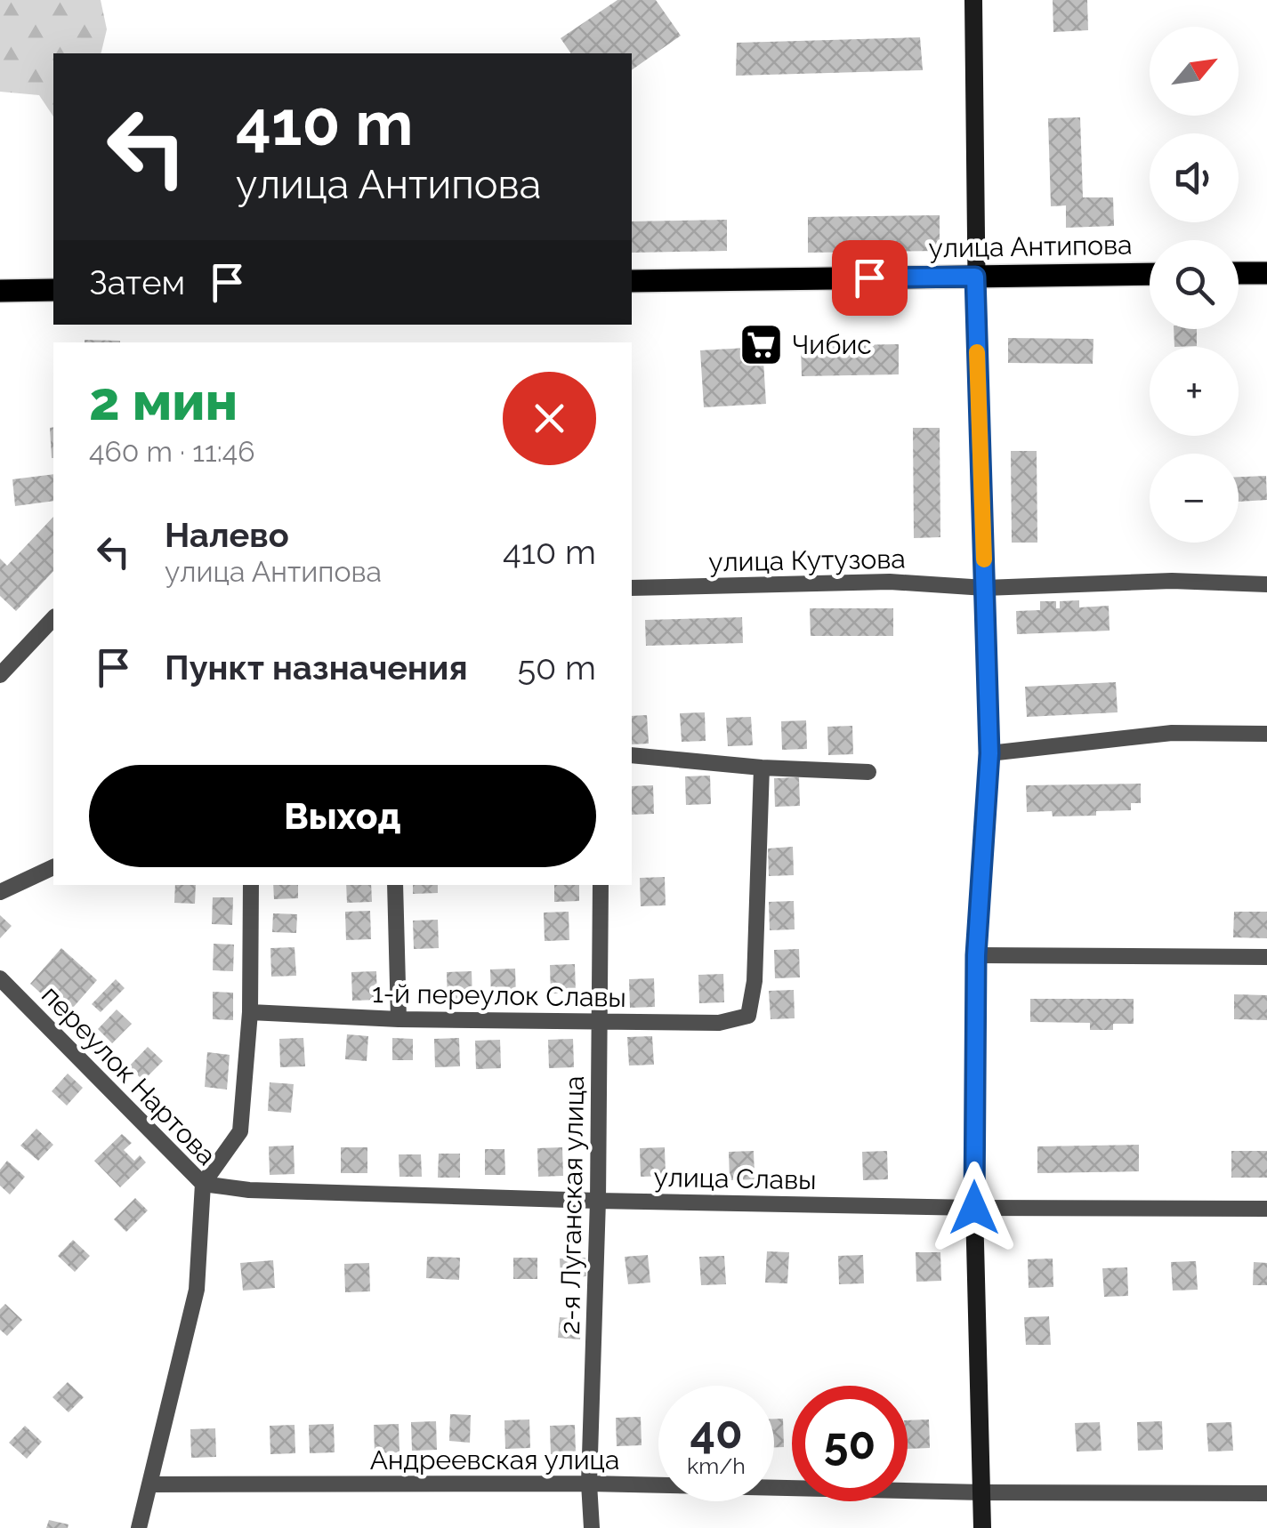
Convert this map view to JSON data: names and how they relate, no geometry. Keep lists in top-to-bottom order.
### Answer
{
  "streets": {
    "main road": ["улица Антипова"],
    "street": [
      "улица Кутузова",
      "1-й переулок Славы",
      "переулок Нартова",
      "улица Славы",
      "2-я Луганская улица",
      "Андреевская улица"
    ]
  },
  "crossings": [
    ["1-й переулок Славы", "2-я Луганская улица"],
    ["переулок Нартова", "улица Славы"],
    ["переулок Нартова", "Андреевская улица"],
    ["улица Славы", "2-я Луганская улица"],
    ["2-я Луганская улица", "Андреевская улица"]
  ],
  "places": {
    "supermarket": ["Чибис"]
  },
  "north": "top right",
  "page": {
    "map_buttons": ["+", "−"],
    "turn": ["410 m", "улица Антипова"],
    "then": "Затем",
    "heading": ["2 мин", "460 m · 11:46"],
    "list": [
      {
        "name": "Налево",
        "note": "улица Антипова",
        "value": "410 m"
      },
      {
        "name": "Пункт назначения",
        "value": "50 m"
      }
    ],
    "buttons": "Выход",
    "speed": "40 km/h",
    "limit": "50"
  }
}
